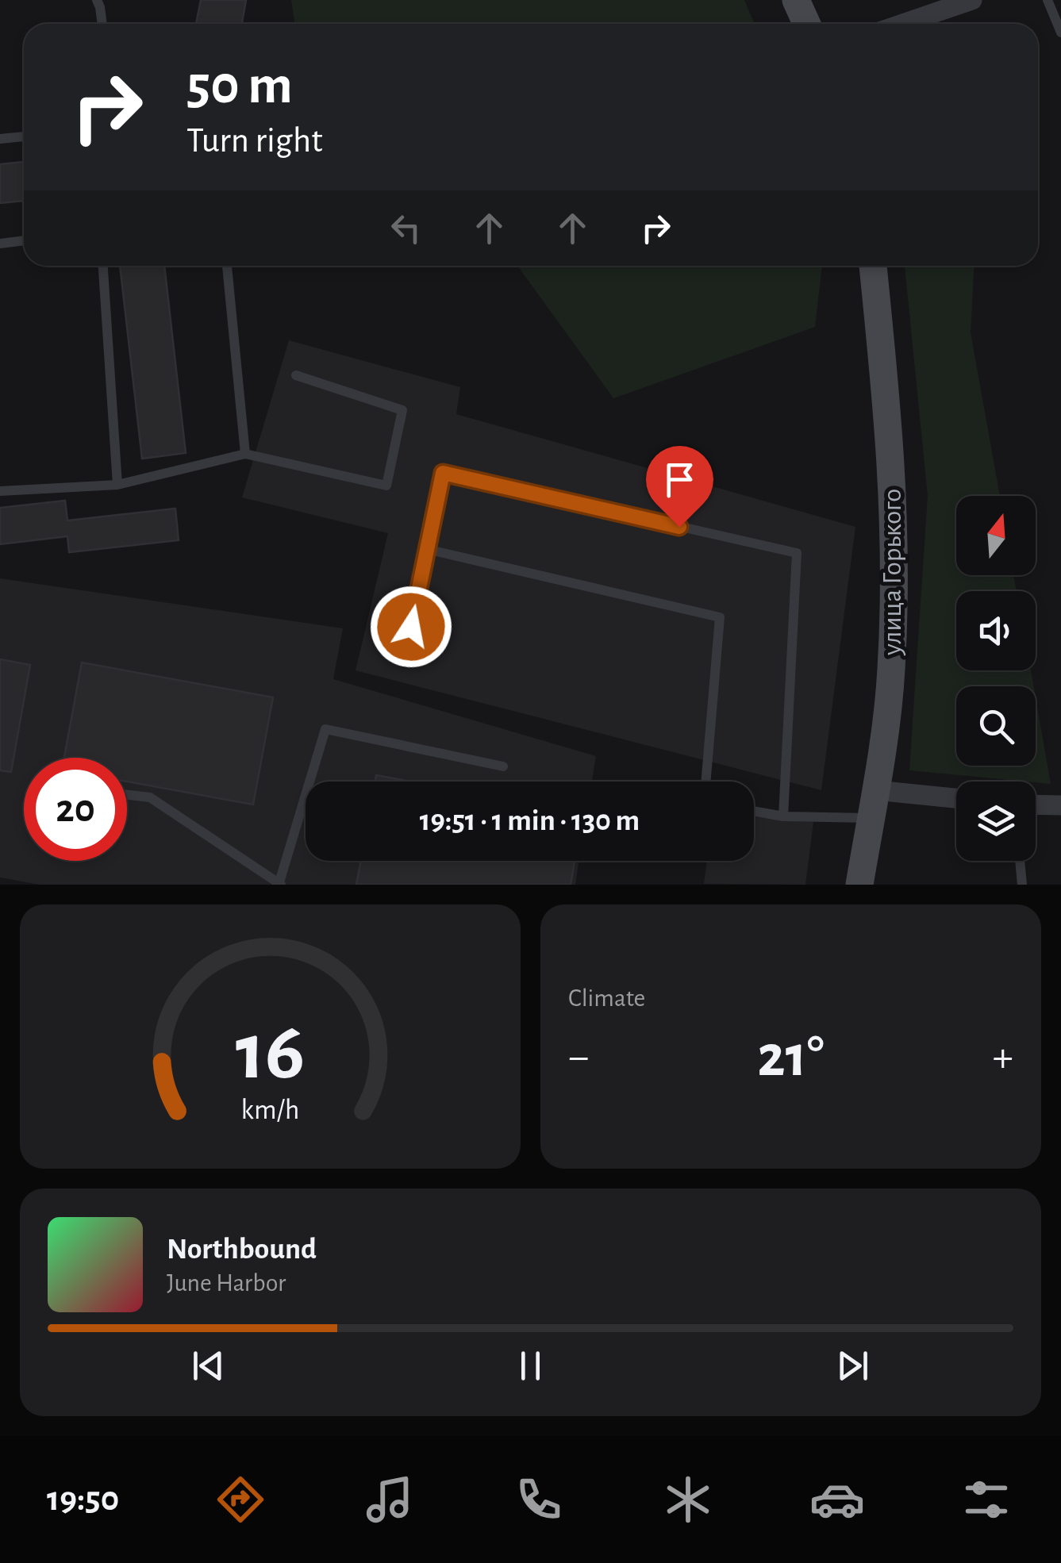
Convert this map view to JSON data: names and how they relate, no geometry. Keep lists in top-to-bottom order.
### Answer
{
  "streets": {
    "street": ["улица Горького"]
  },
  "north": "top",
  "page": {
    "turn": ["50 m", "Turn right"],
    "limit": "20",
    "trip": "19:51 · 1 min · 130 m",
    "tile": "Climate",
    "heat": ["−", "21°", "+"],
    "song": ["Northbound", "June Harbor"],
    "tabs": "19:50",
    "gauge": ["16", "km/h"]
  }
}
